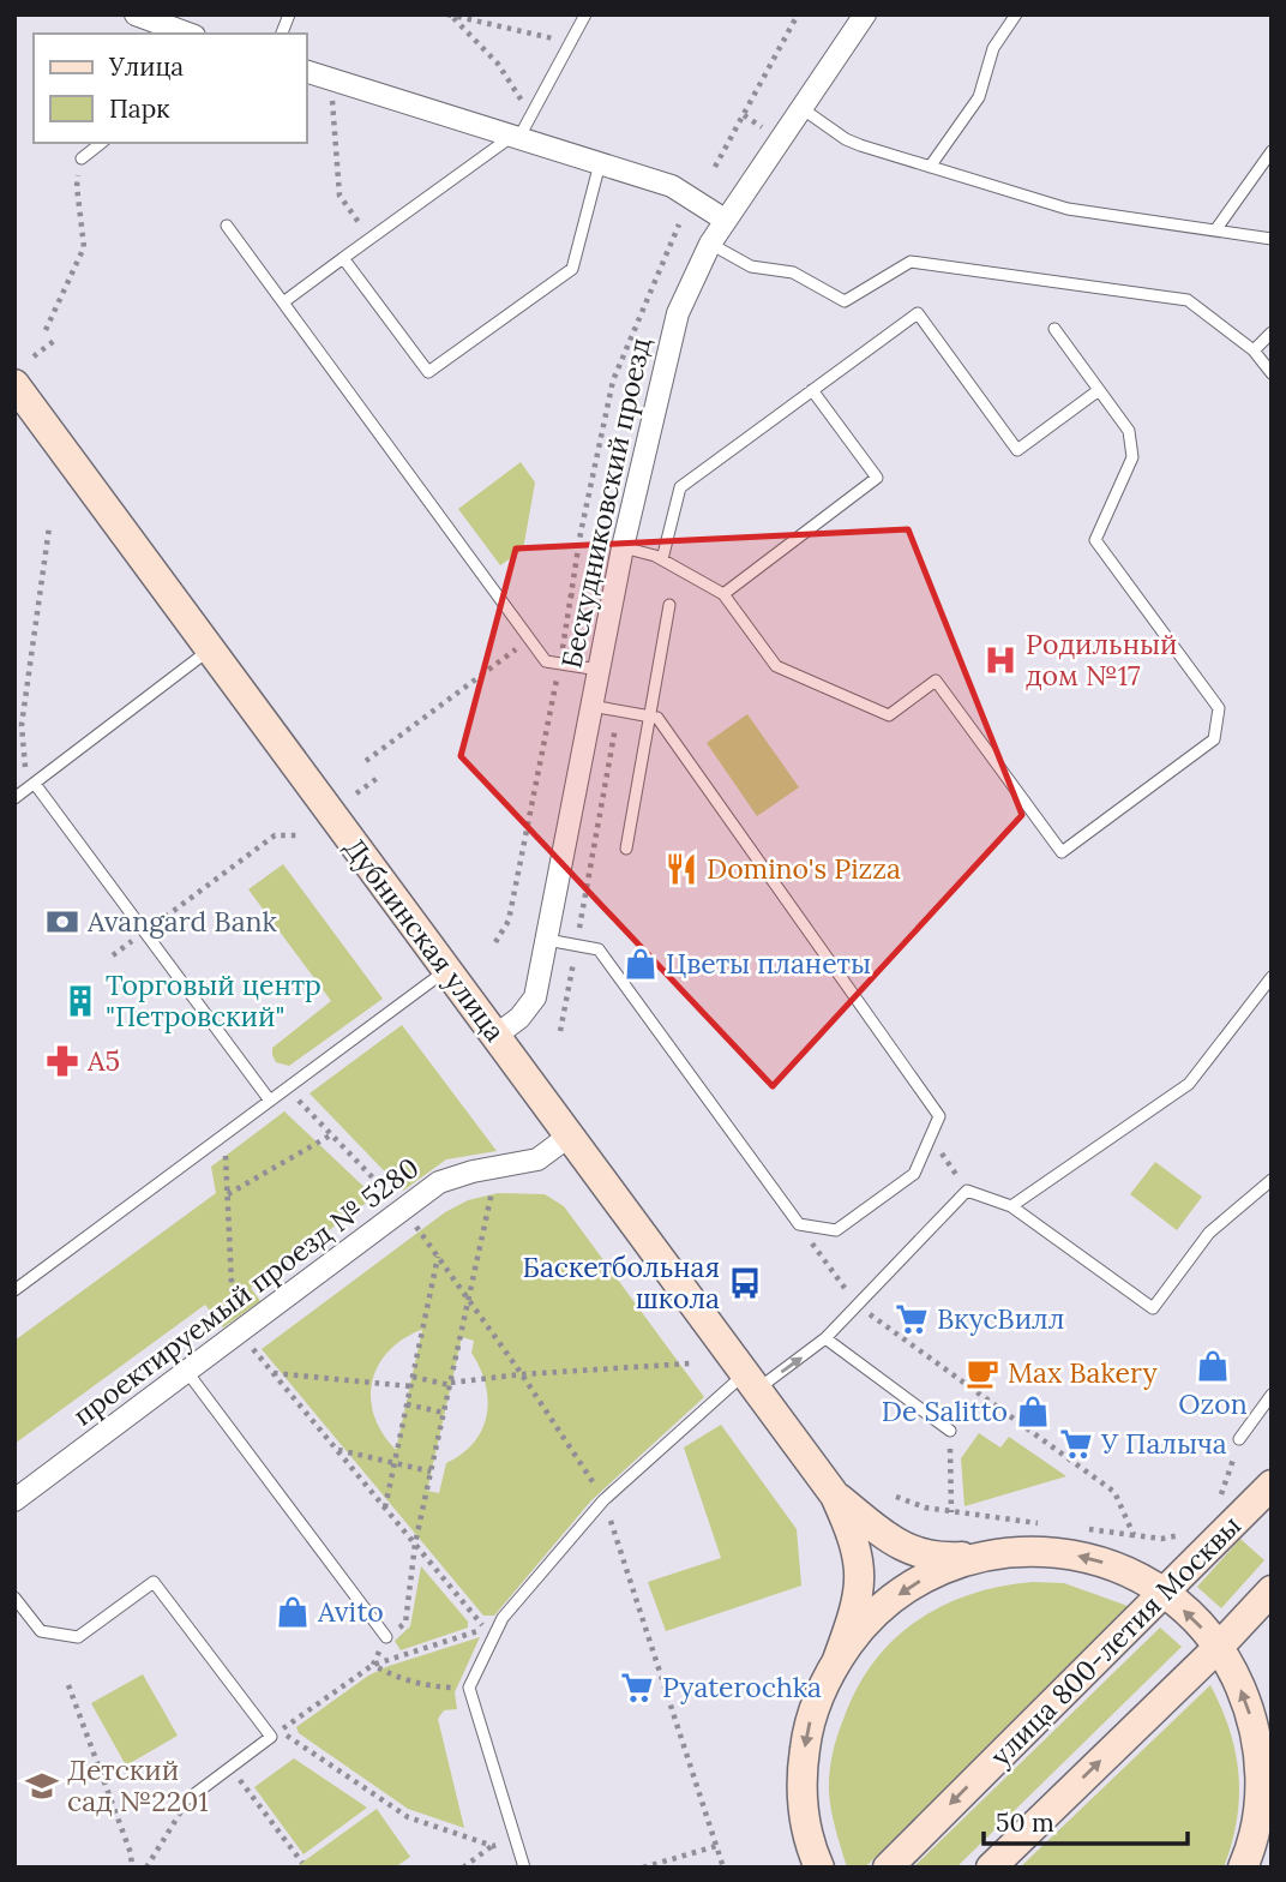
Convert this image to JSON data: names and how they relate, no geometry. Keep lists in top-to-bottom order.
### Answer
{
  "streets": {
    "main road": ["Дубнинская улица", "улица 800-летия Москвы"],
    "street": ["Бескудниковский проезд", "проектируемый проезд № 5280"]
  },
  "crossings": [
    ["Бескудниковский проезд", "Дубнинская улица"],
    ["Дубнинская улица", "проектируемый проезд № 5280"]
  ],
  "places": {
    "hospital": ["Родильный дом №17"],
    "restaurant": ["Domino's Pizza"],
    "bank": ["Avangard Bank"],
    "shop": [
      "Цветы планеты",
      "Ozon",
      "De Salitto",
      "Avito"
    ],
    "building": ["Торговый центр \"Петровский\""],
    "pharmacy": ["А5"],
    "bus stop": ["Баскетбольная школа"],
    "supermarket": ["ВкусВилл", "У Палыча", "Pyaterochka"],
    "cafe": ["Max Bakery"],
    "school or university": ["Детский сад №2201"]
  },
  "legend": ["Улица", "Парк"],
  "scale_bar": "50 m"
}
